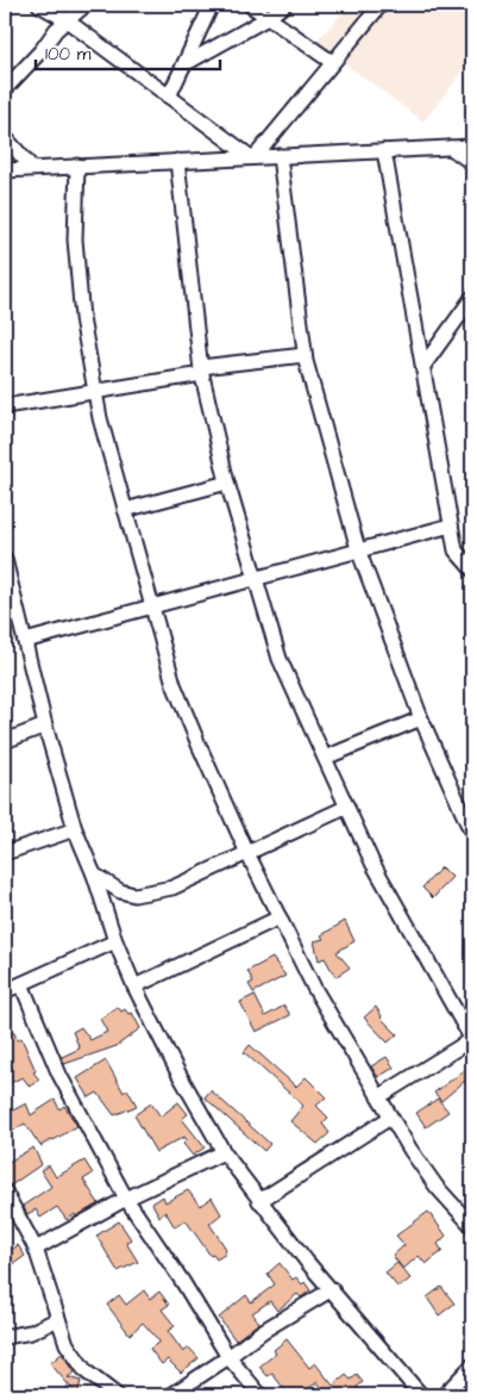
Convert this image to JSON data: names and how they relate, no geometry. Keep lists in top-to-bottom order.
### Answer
{
  "scale_bar": "100 m"
}
